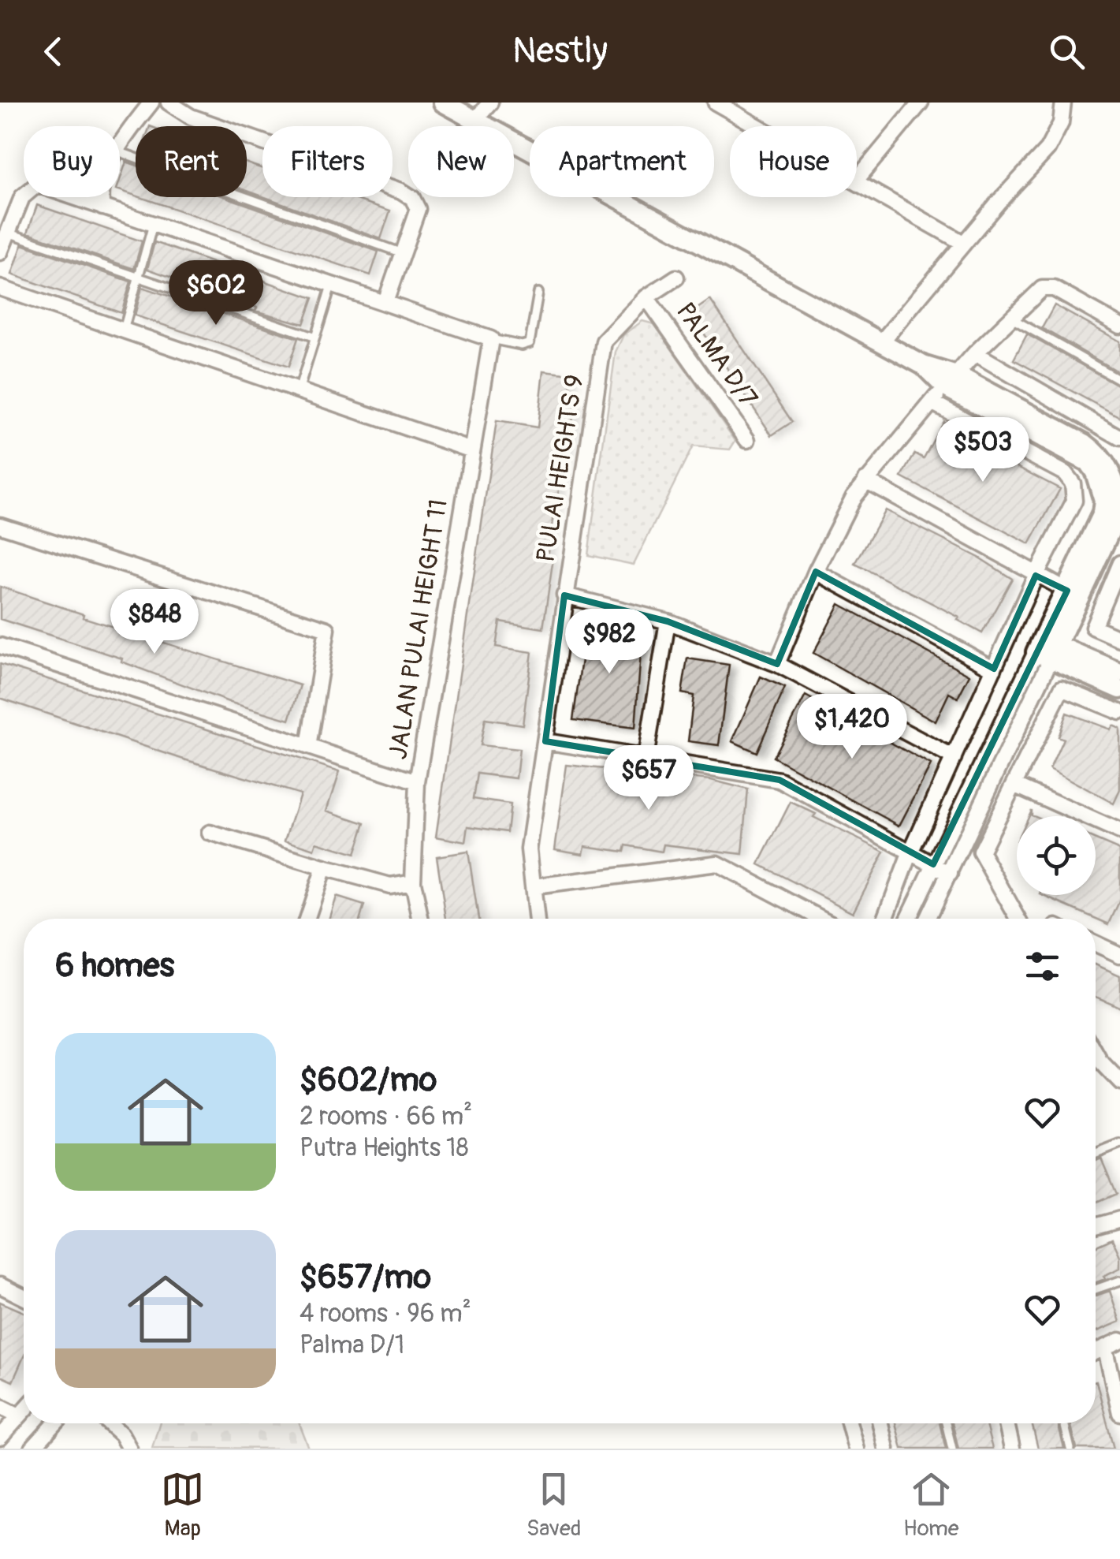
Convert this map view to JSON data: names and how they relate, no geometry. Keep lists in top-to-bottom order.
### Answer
{
  "streets": {
    "street": ["PALMA D/7", "PULAI HEIGHTS 9", "JALAN PULAI HEIGHT 11"]
  },
  "crossings": [
    ["PALMA D/7", "PULAI HEIGHTS 9"]
  ],
  "page": {
    "header": "Nestly",
    "chip": [
      "Buy",
      "Rent",
      "Filters",
      "New",
      "Apartment",
      "House"
    ],
    "price": [
      "$602",
      "$503",
      "$848",
      "$982",
      "$1,420",
      "$657"
    ],
    "heading": "6 homes",
    "list": [
      {
        "name": "$602/mo",
        "note": "2 rooms · 66 m² · Putra Heights 18"
      },
      {
        "name": "$657/mo",
        "note": "4 rooms · 96 m² · Palma D/1"
      }
    ],
    "tabs": ["Map", "Saved", "Home"]
  }
}
